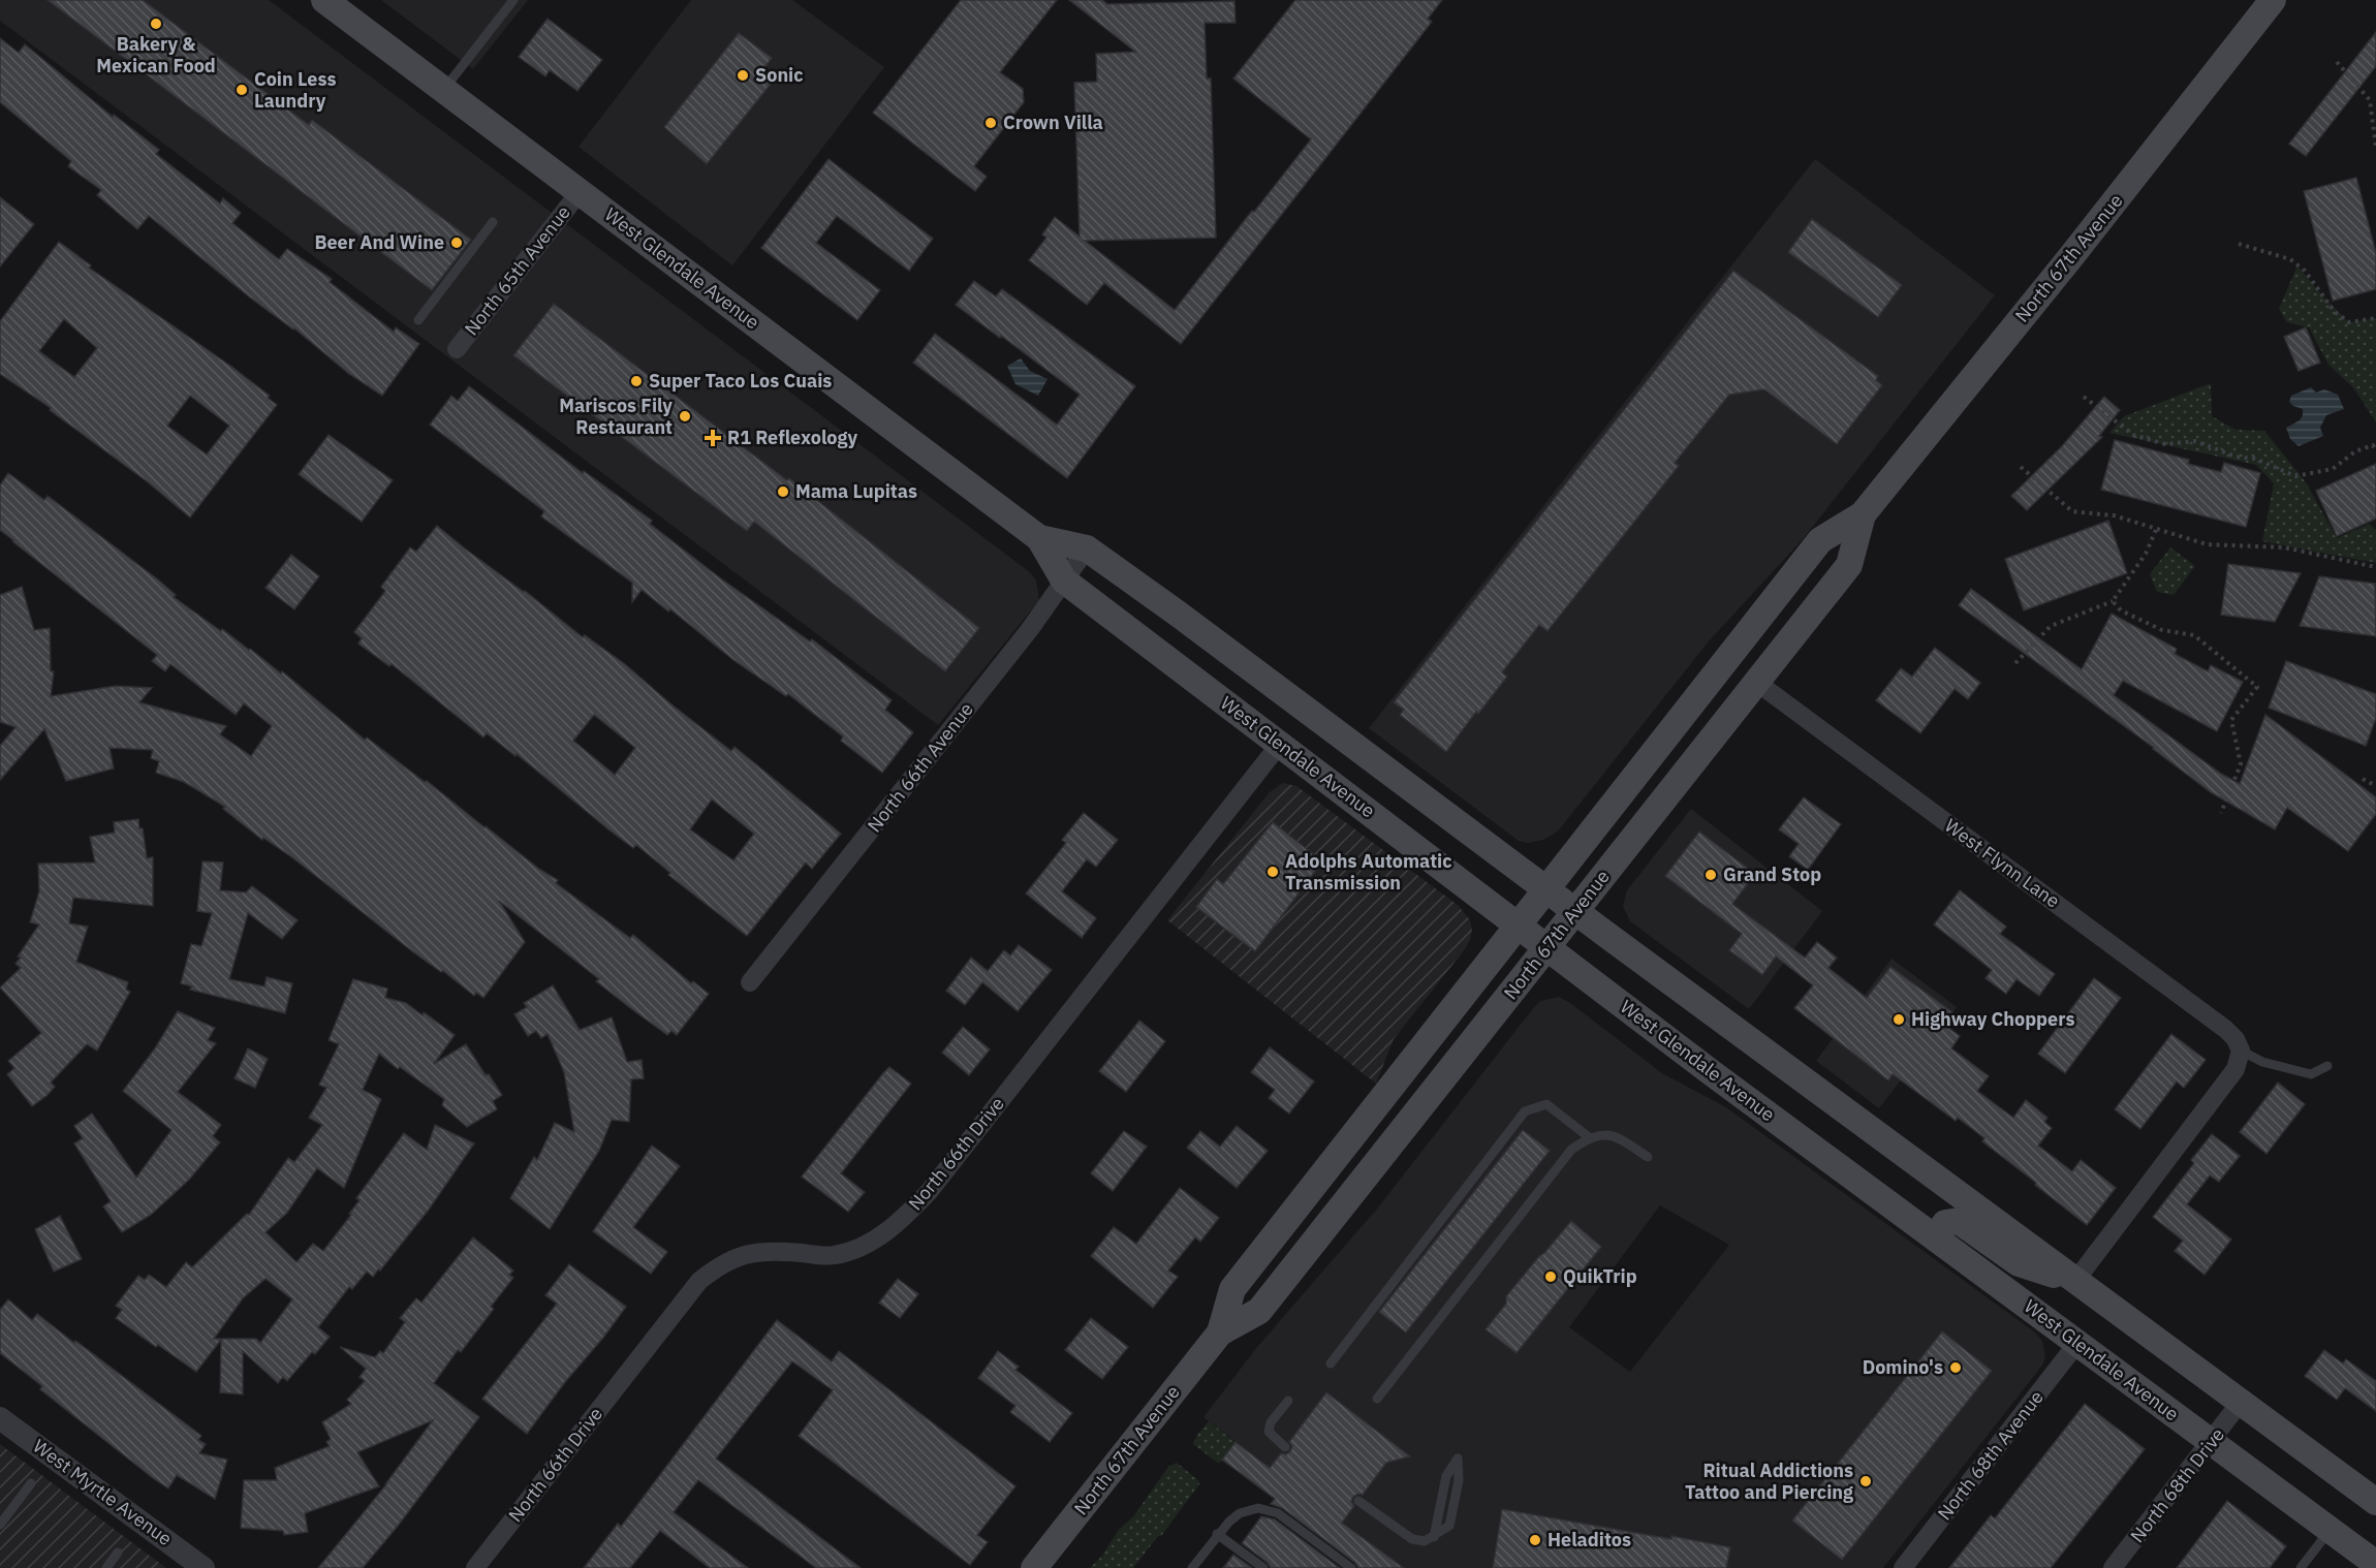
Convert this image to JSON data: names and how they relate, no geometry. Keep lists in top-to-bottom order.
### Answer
{
  "streets": {
    "main road": ["North 67th Avenue", "West Glendale Avenue"],
    "street": [
      "North 65th Avenue",
      "North 66th Avenue",
      "West Flynn Lane",
      "North 66th Drive",
      "North 68th Avenue",
      "North 68th Drive",
      "West Myrtle Avenue"
    ]
  },
  "crossings": [
    ["North 67th Avenue", "West Glendale Avenue"],
    ["North 67th Avenue", "West Flynn Lane"],
    ["West Glendale Avenue", "North 65th Avenue"],
    ["West Glendale Avenue", "North 66th Avenue"],
    ["West Glendale Avenue", "North 66th Drive"],
    ["West Glendale Avenue", "North 68th Avenue"],
    ["West Glendale Avenue", "North 68th Drive"]
  ],
  "places": {
    "other": [
      "Bakery & Mexican Food",
      "Sonic",
      "Coin Less Laundry",
      "Crown Villa",
      "Beer And Wine",
      "Super Taco Los Cuais",
      "Mariscos Fily Restaurant",
      "Mama Lupitas",
      "Adolphs Automatic Transmission",
      "Grand Stop",
      "Highway Choppers",
      "QuikTrip",
      "Domino's",
      "Ritual Addictions Tattoo and Piercing",
      "Heladitos"
    ],
    "health": ["R1 Reflexology"]
  }
}
